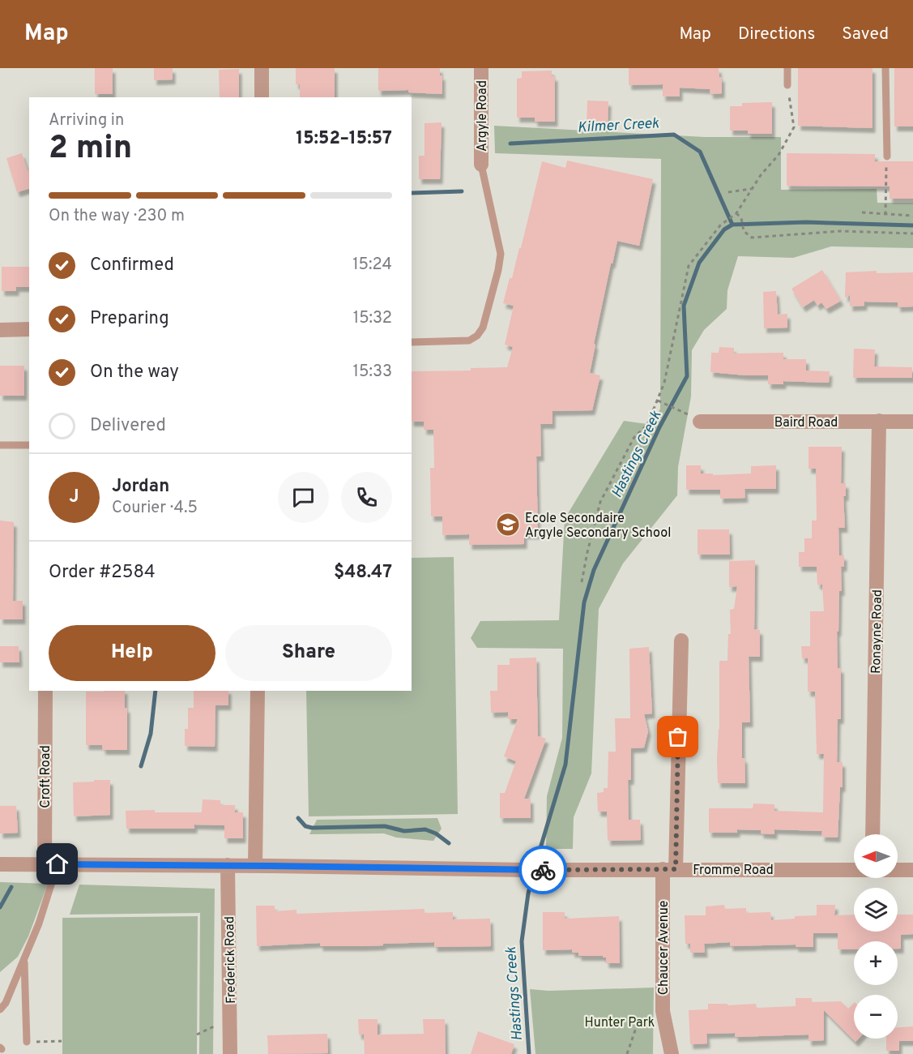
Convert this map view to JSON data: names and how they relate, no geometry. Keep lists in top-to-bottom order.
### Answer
{
  "streets": {
    "street": [
      "Argyle Road",
      "Baird Road",
      "Ronayne Road",
      "Croft Road",
      "Fromme Road",
      "Chaucer Avenue",
      "Frederick Road"
    ]
  },
  "crossings": [
    ["Baird Road", "Ronayne Road"],
    ["Croft Road", "Fromme Road"],
    ["Fromme Road", "Chaucer Avenue"],
    ["Fromme Road", "Frederick Road"]
  ],
  "water": ["Kilmer Creek", "Hastings Creek"],
  "parks": ["Hunter Park"],
  "places": {
    "school or university": ["Ecole Secondaire Argyle Secondary School"]
  },
  "north": "left",
  "page": {
    "header": "Map",
    "nav": ["Map", "Directions", "Saved"],
    "heading": ["2 min", "Arriving in", "15:52–15:57"],
    "panel": [
      "Jordan",
      "Courier · 4.5",
      "Order #2584",
      "$48.47"
    ],
    "bar": "On the way · 230 m",
    "list": [
      ["Confirmed", "15:24"],
      ["Preparing", "15:32"],
      ["On the way", "15:33"],
      "Delivered"
    ],
    "round": "J",
    "buttons": ["Help", "Share"],
    "map_buttons": ["+", "−"]
  }
}
